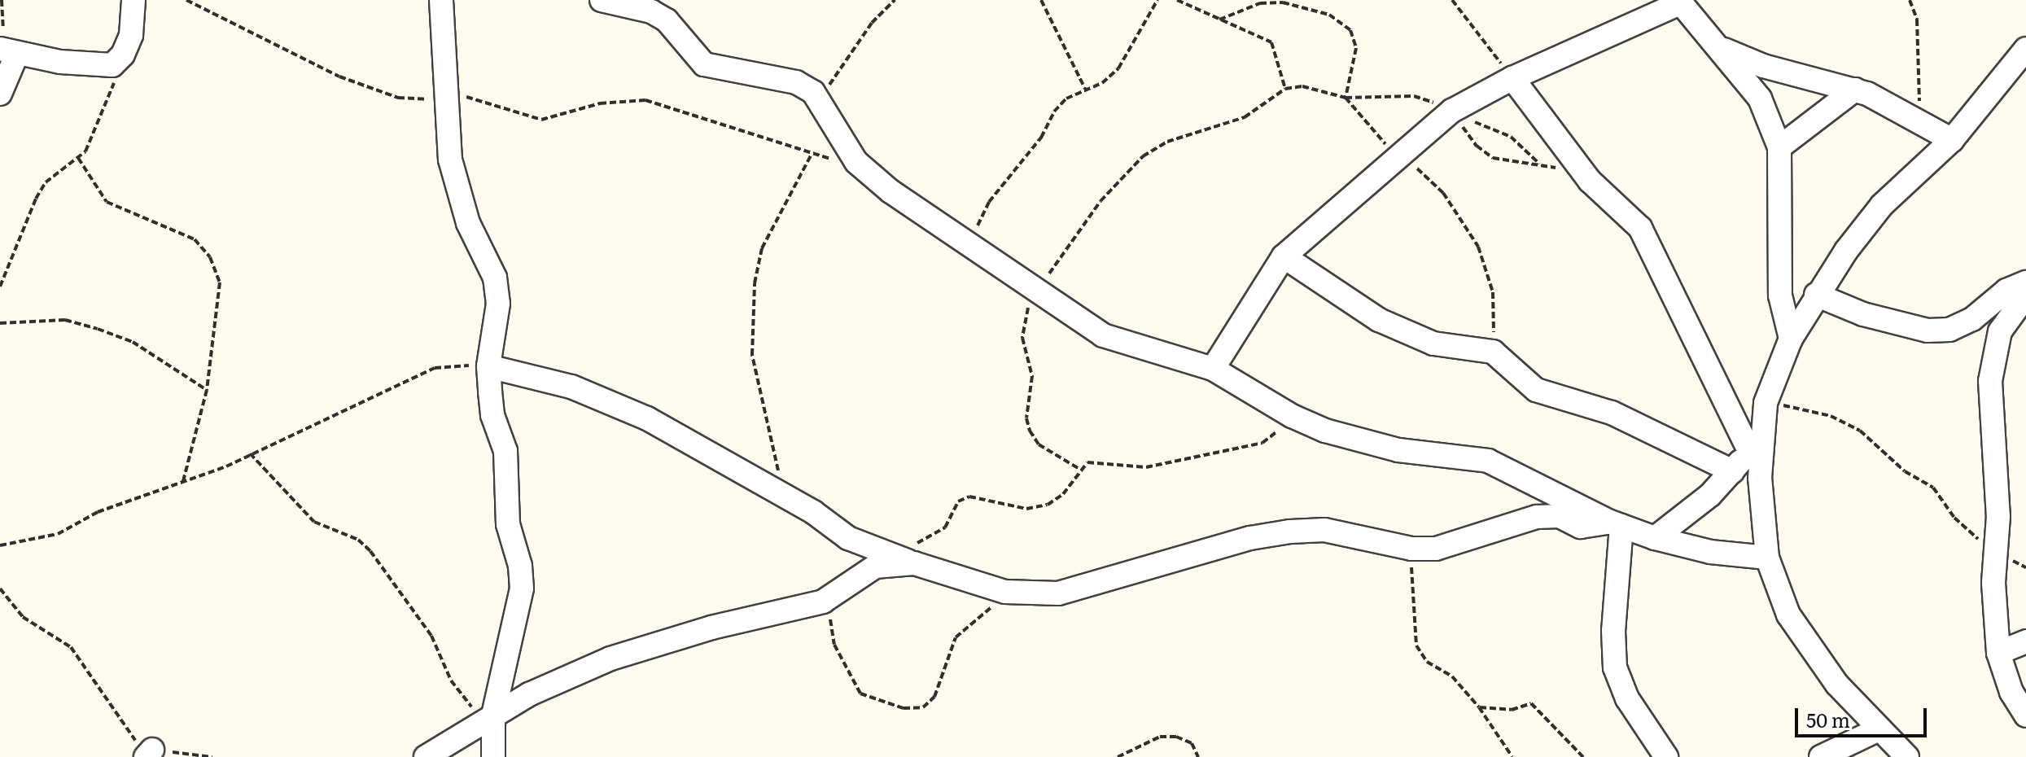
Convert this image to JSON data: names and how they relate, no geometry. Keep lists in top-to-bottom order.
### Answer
{
  "scale_bar": "50 m"
}
